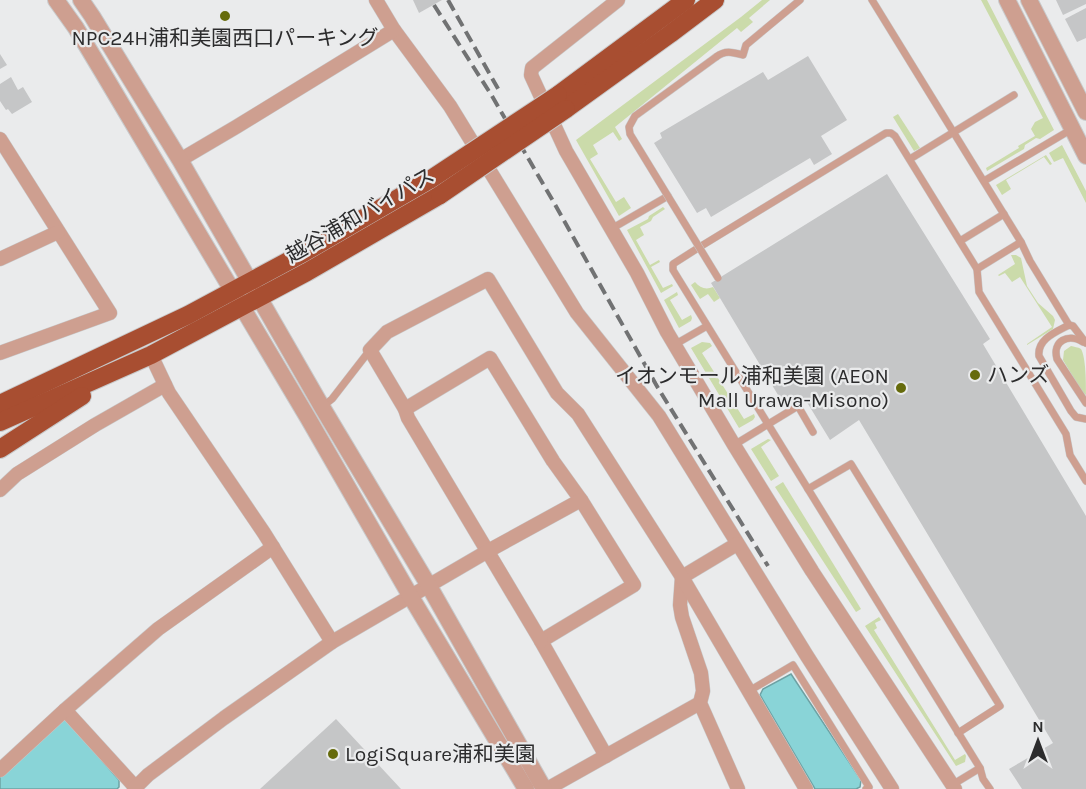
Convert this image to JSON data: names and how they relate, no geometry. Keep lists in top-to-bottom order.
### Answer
{
  "streets": {
    "highway": ["越谷浦和バイパス"]
  },
  "places": [
    "NPC24H浦和美園西口パーキング",
    "ハンズ",
    "イオンモール浦和美園 (AEON Mall Urawa-Misono)",
    "LogiSquare浦和美園"
  ],
  "north": "top"
}
